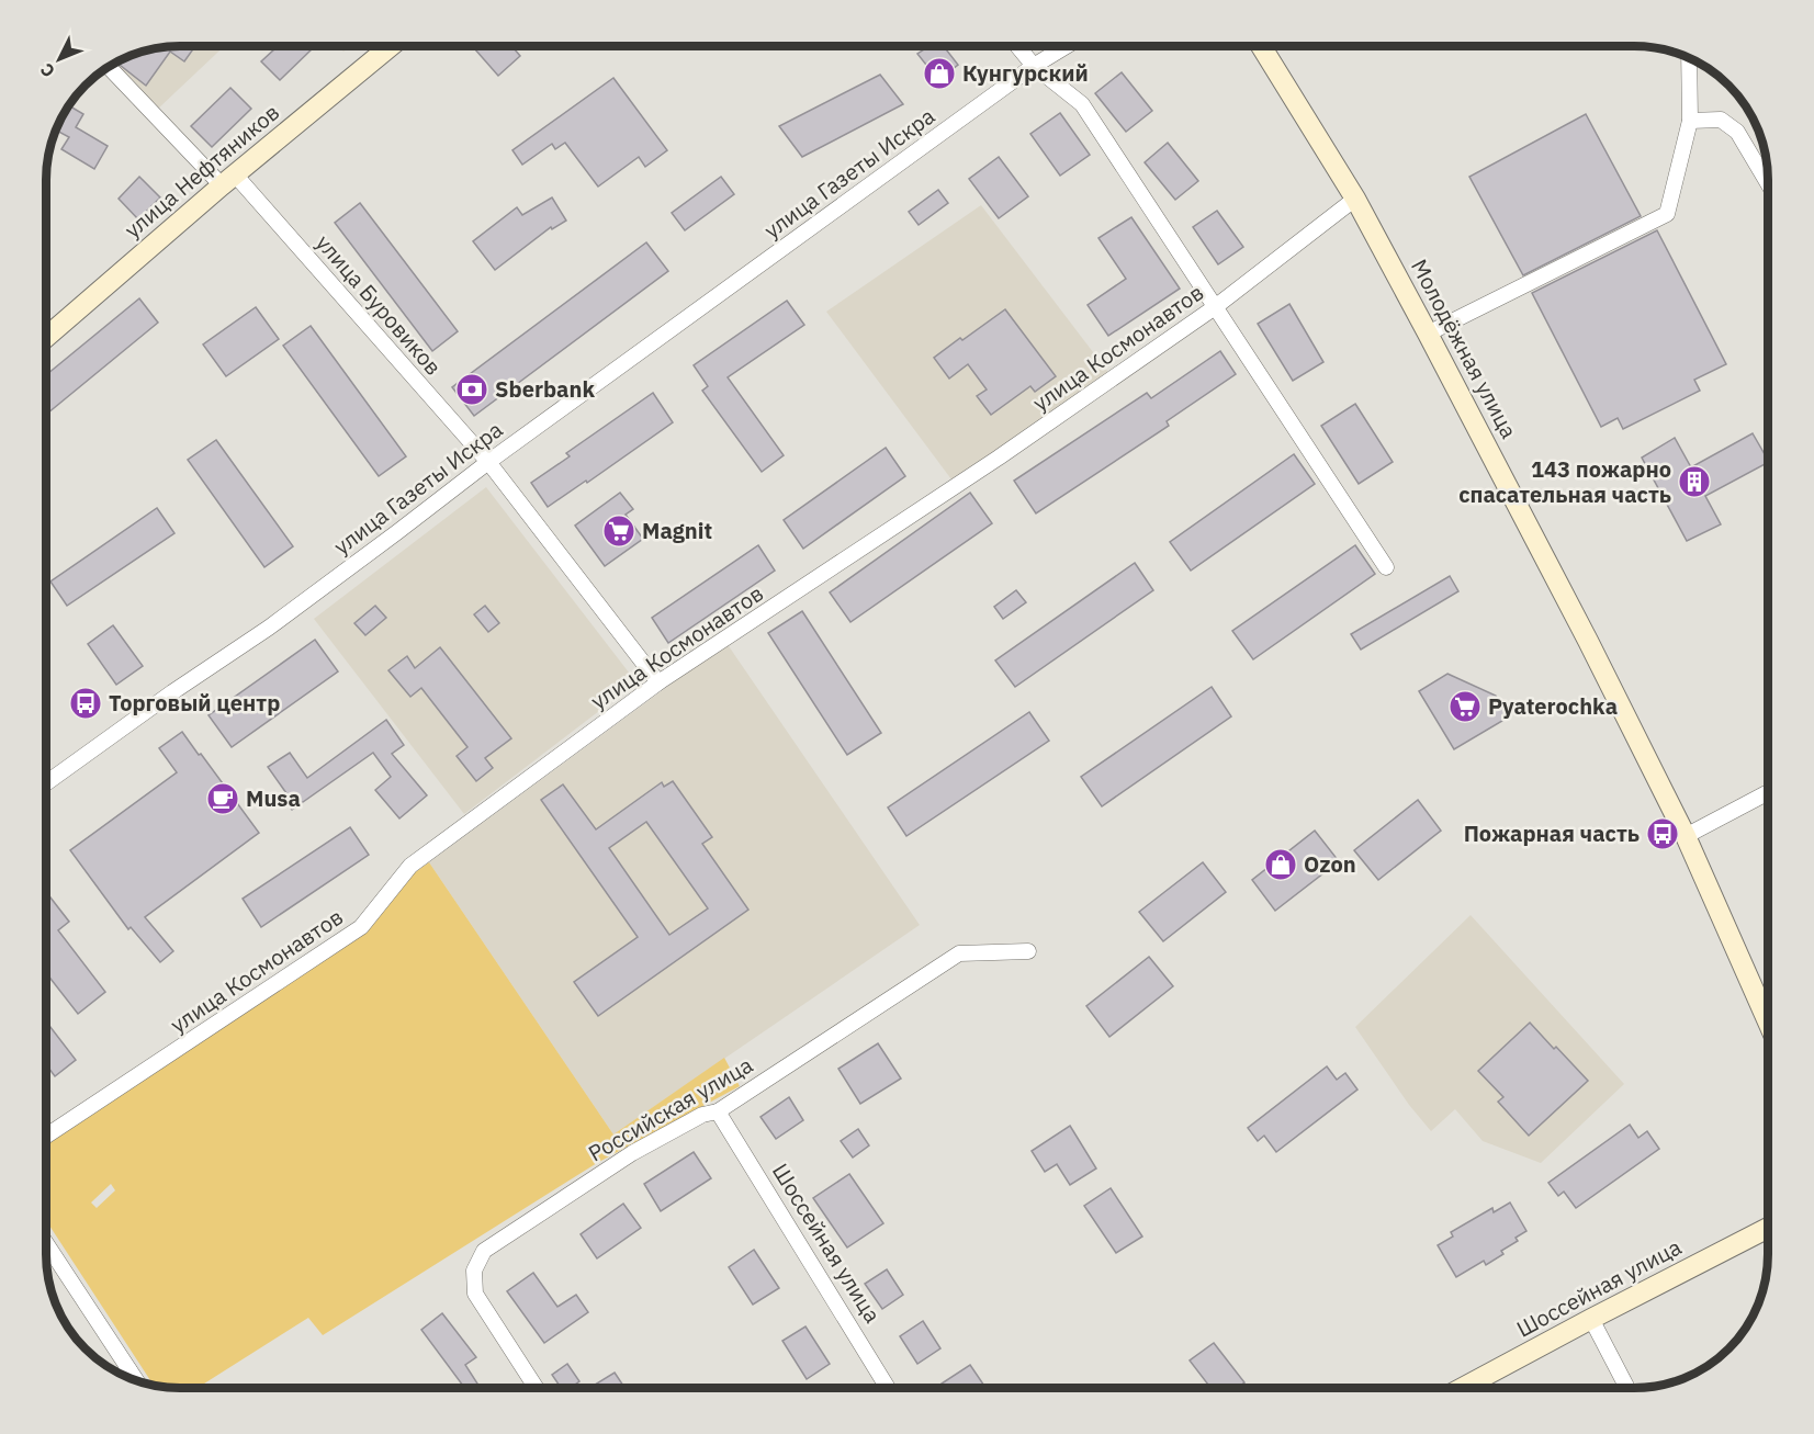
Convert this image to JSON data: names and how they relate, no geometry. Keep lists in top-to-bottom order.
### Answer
{
  "streets": {
    "street": [
      "улица Нефтяников",
      "улица Газеты Искра",
      "улица Буровиков",
      "улица Космонавтов",
      "Молодёжная улица",
      "Российская улица",
      "Шоссейная улица"
    ]
  },
  "crossings": [
    ["улица Нефтяников", "улица Буровиков"],
    ["улица Газеты Искра", "улица Буровиков"],
    ["улица Буровиков", "улица Космонавтов"],
    ["улица Космонавтов", "Молодёжная улица"],
    ["Российская улица", "Шоссейная улица"]
  ],
  "places": {
    "shop": ["Кунгурский", "Ozon"],
    "bank": ["Sberbank"],
    "building": ["143 пожарно спасательная часть"],
    "supermarket": ["Magnit", "Pyaterochka"],
    "bus stop": ["Торговый центр", "Пожарная часть"],
    "cafe": ["Musa"]
  },
  "north": "bottom left"
}
